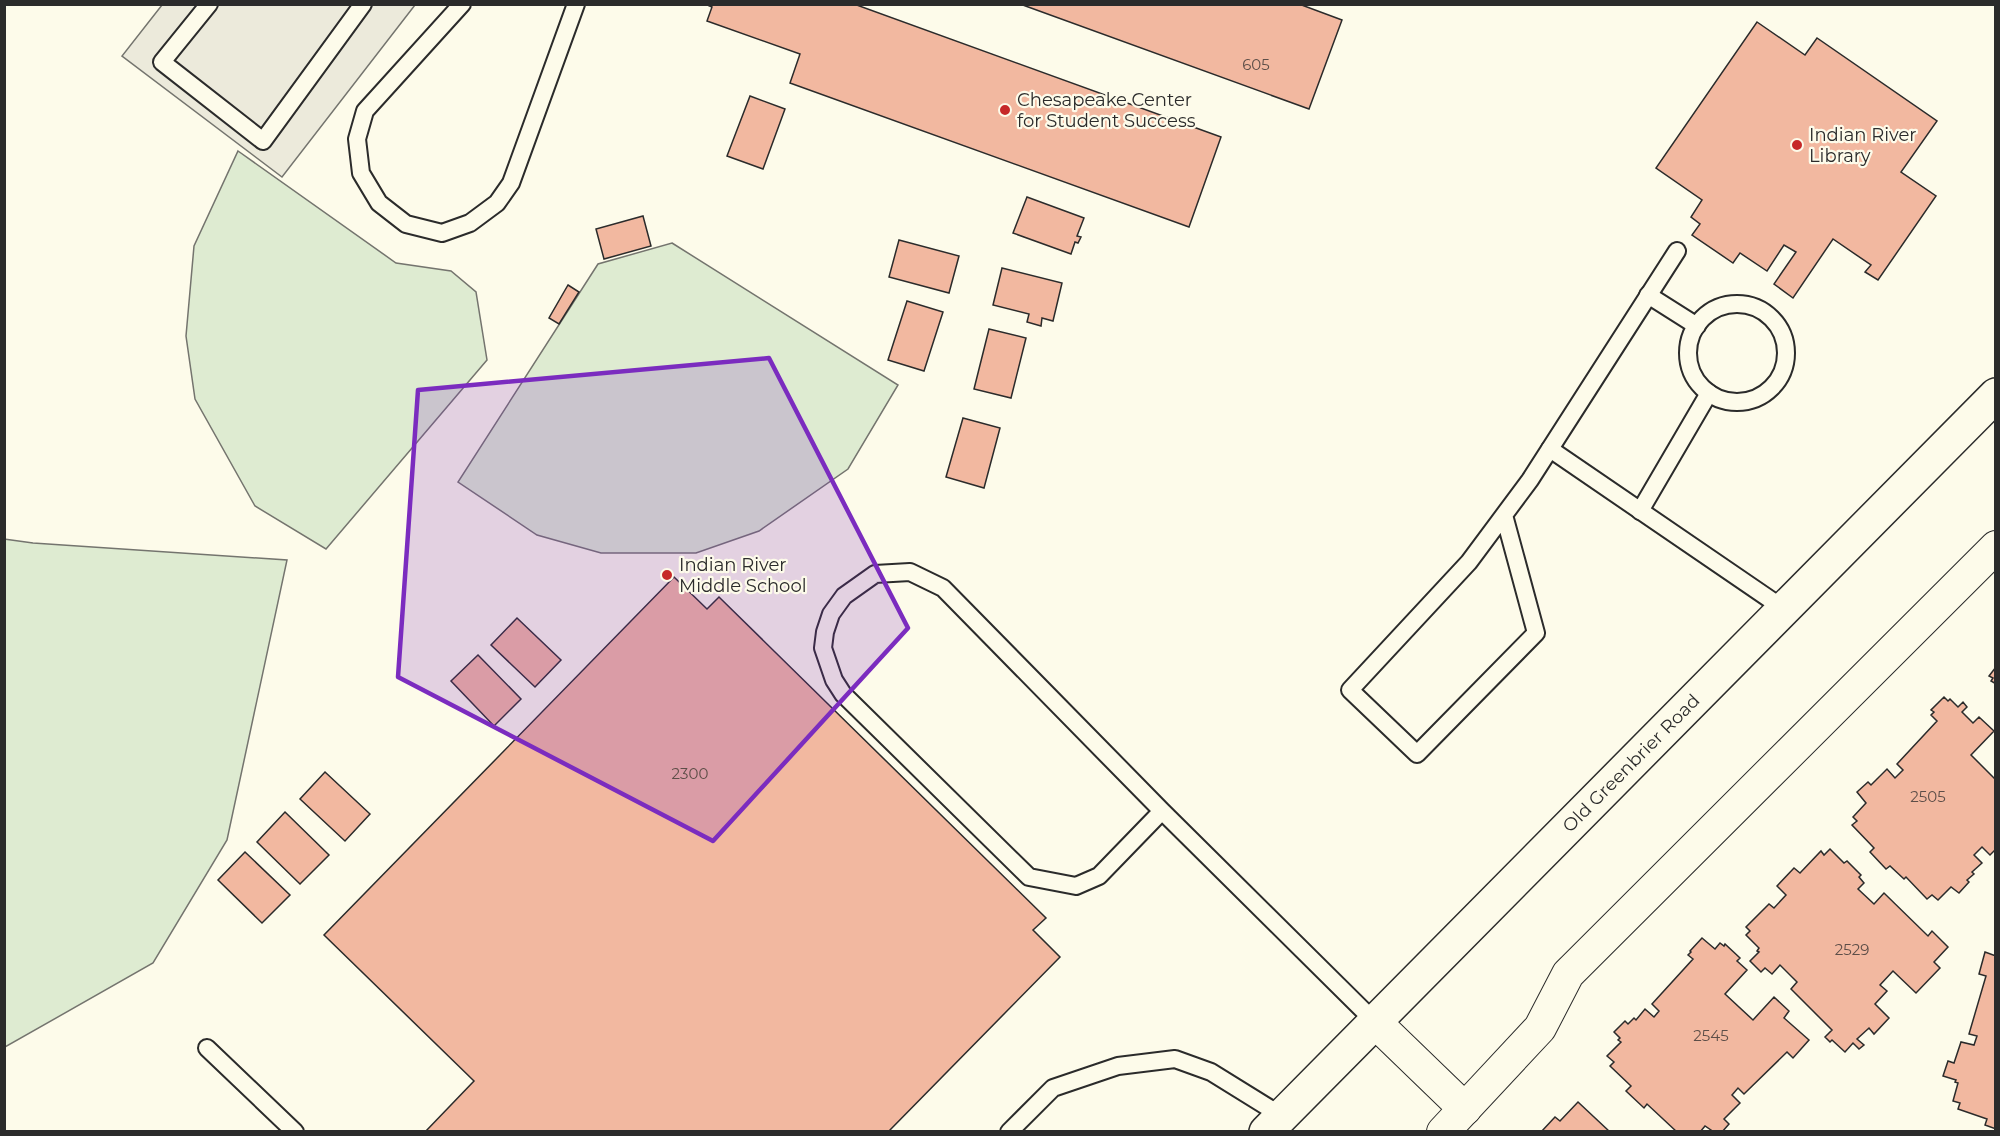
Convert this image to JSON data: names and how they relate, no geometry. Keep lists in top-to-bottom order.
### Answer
{
  "streets": {
    "street": ["Old Greenbrier Road"]
  },
  "places": ["Chesapeake Center for Student Success", "Indian River Library", "Indian River Middle School"],
  "house_numbers": [
    "605",
    "2300",
    "2505",
    "2529",
    "2545"
  ]
}
